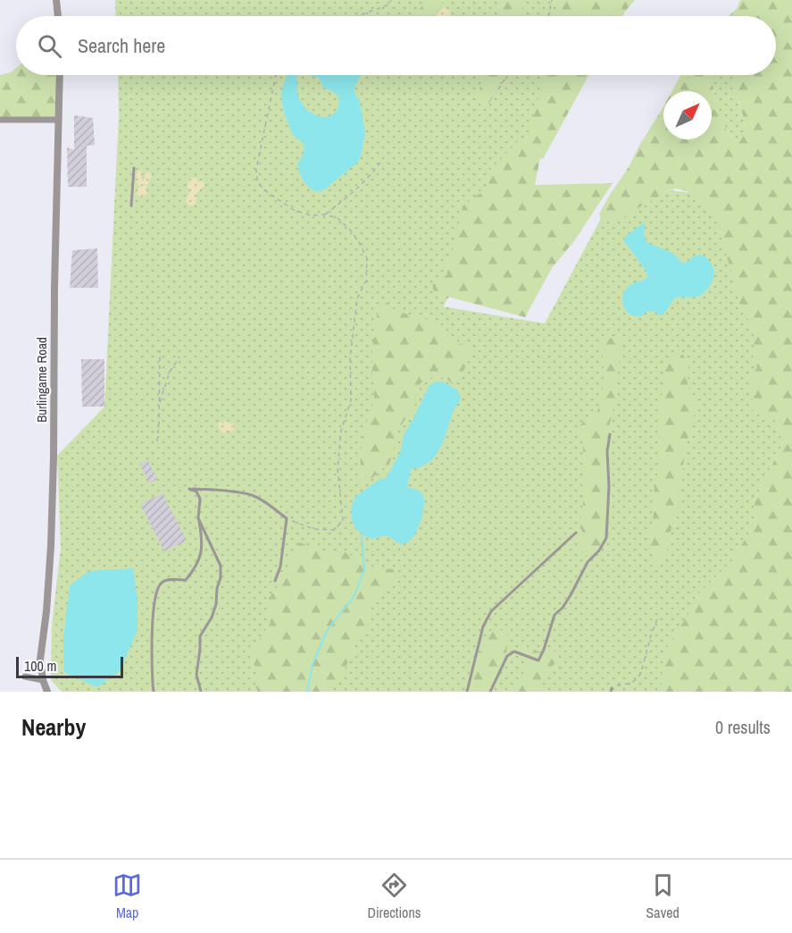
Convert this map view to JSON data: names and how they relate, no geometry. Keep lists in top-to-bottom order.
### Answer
{
  "streets": {
    "street": ["Burlingame Road"]
  },
  "scale_bar": "100 m",
  "north": "top right",
  "page": {
    "search": "Search here",
    "scale": "100 m",
    "heading": ["Nearby", "0 results"],
    "nav": ["Map", "Directions", "Saved"]
  }
}
